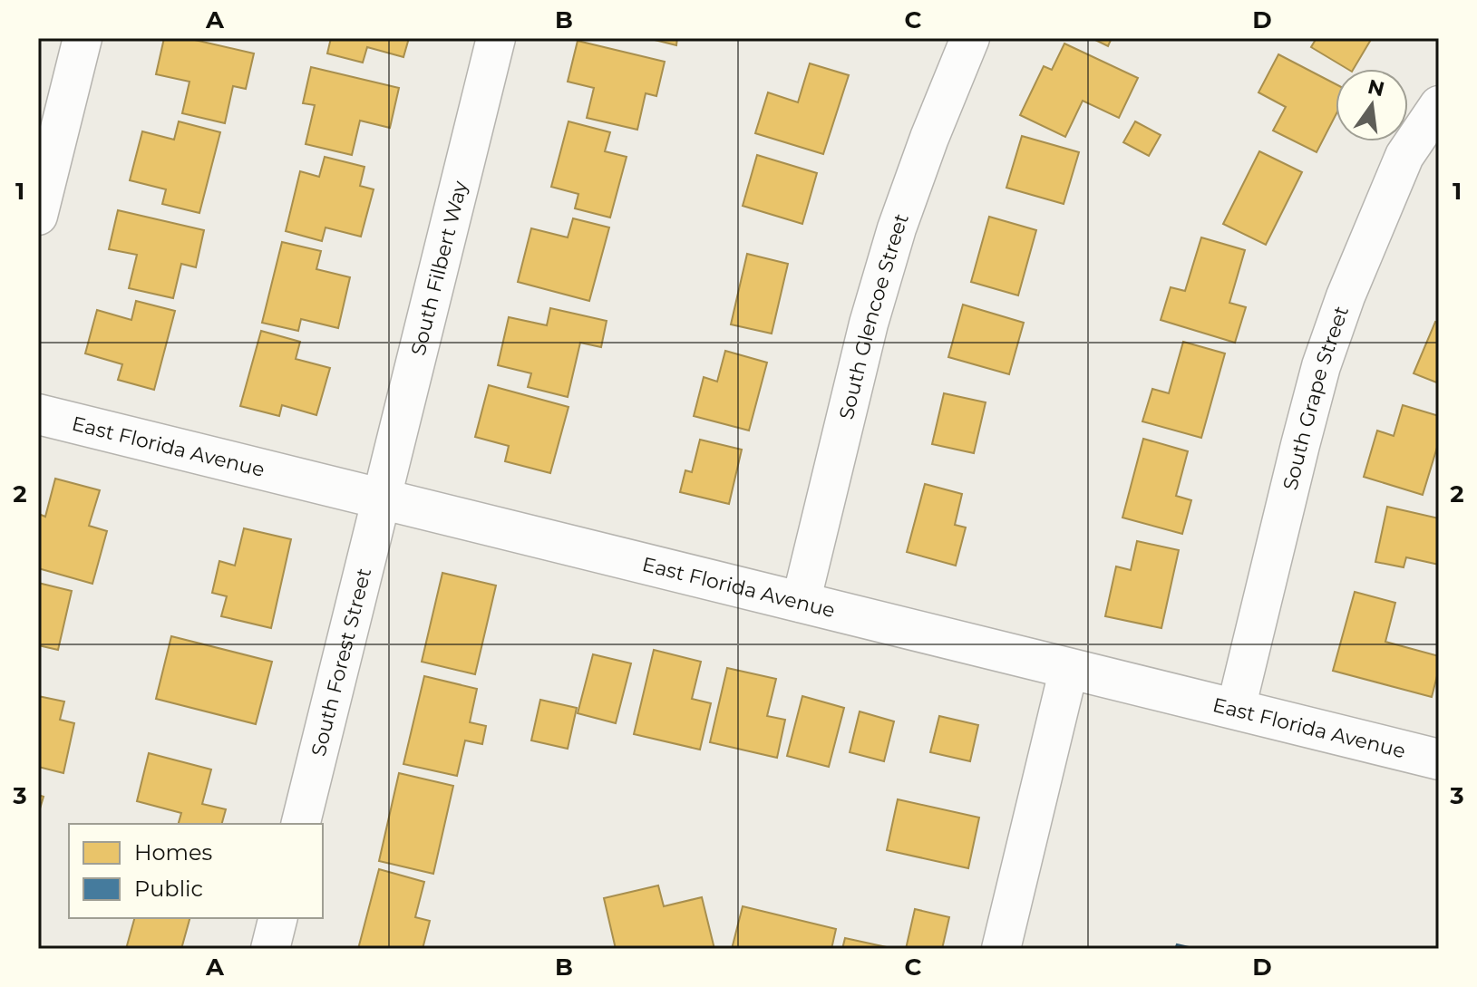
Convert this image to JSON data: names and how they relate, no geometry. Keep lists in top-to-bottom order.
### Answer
{
  "streets": {
    "street": [
      "South Filbert Way",
      "South Glencoe Street",
      "South Grape Street",
      "East Florida Avenue",
      "South Forest Street"
    ]
  },
  "crossings": [
    ["South Filbert Way", "East Florida Avenue"],
    ["South Filbert Way", "South Forest Street"],
    ["South Glencoe Street", "East Florida Avenue"],
    ["South Grape Street", "East Florida Avenue"],
    ["East Florida Avenue", "South Forest Street"]
  ],
  "legend": ["Homes", "Public"],
  "north": "top",
  "grid": {
    "columns": [
      "A",
      "B",
      "C",
      "D"
    ],
    "rows": ["1", "2", "3"]
  }
}
